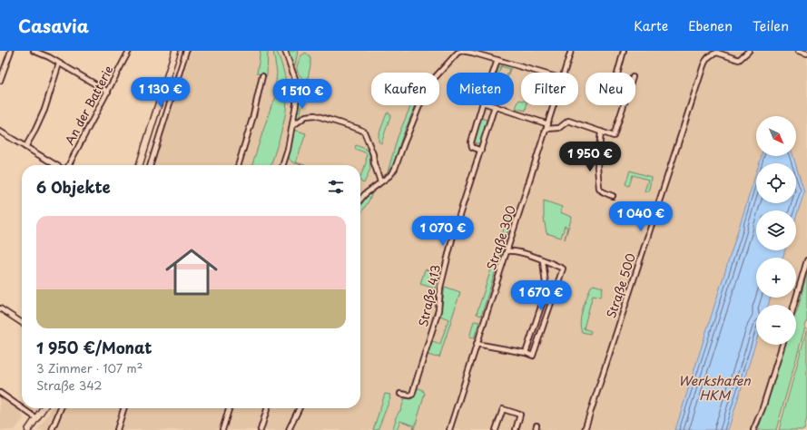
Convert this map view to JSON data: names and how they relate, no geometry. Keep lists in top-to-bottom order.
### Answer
{
  "streets": {
    "street": [
      "An der Batterie",
      "Straße 300",
      "Straße 500",
      "Straße 413"
    ]
  },
  "water": ["Werkshafen HKM"],
  "north": "bottom right",
  "page": {
    "header": "Casavia",
    "nav": ["Karte", "Ebenen", "Teilen"],
    "chip": [
      "Kaufen",
      "Mieten",
      "Filter",
      "Neu"
    ],
    "price": [
      "1 130 €",
      "1 510 €",
      "1 950 €",
      "1 040 €",
      "1 070 €",
      "1 670 €"
    ],
    "map_buttons": ["+", "−"],
    "heading": "6 Objekte",
    "list": [
      {
        "name": "1 950 €/Monat",
        "note": "3 Zimmer · 107 m² · Straße 342"
      }
    ]
  }
}
